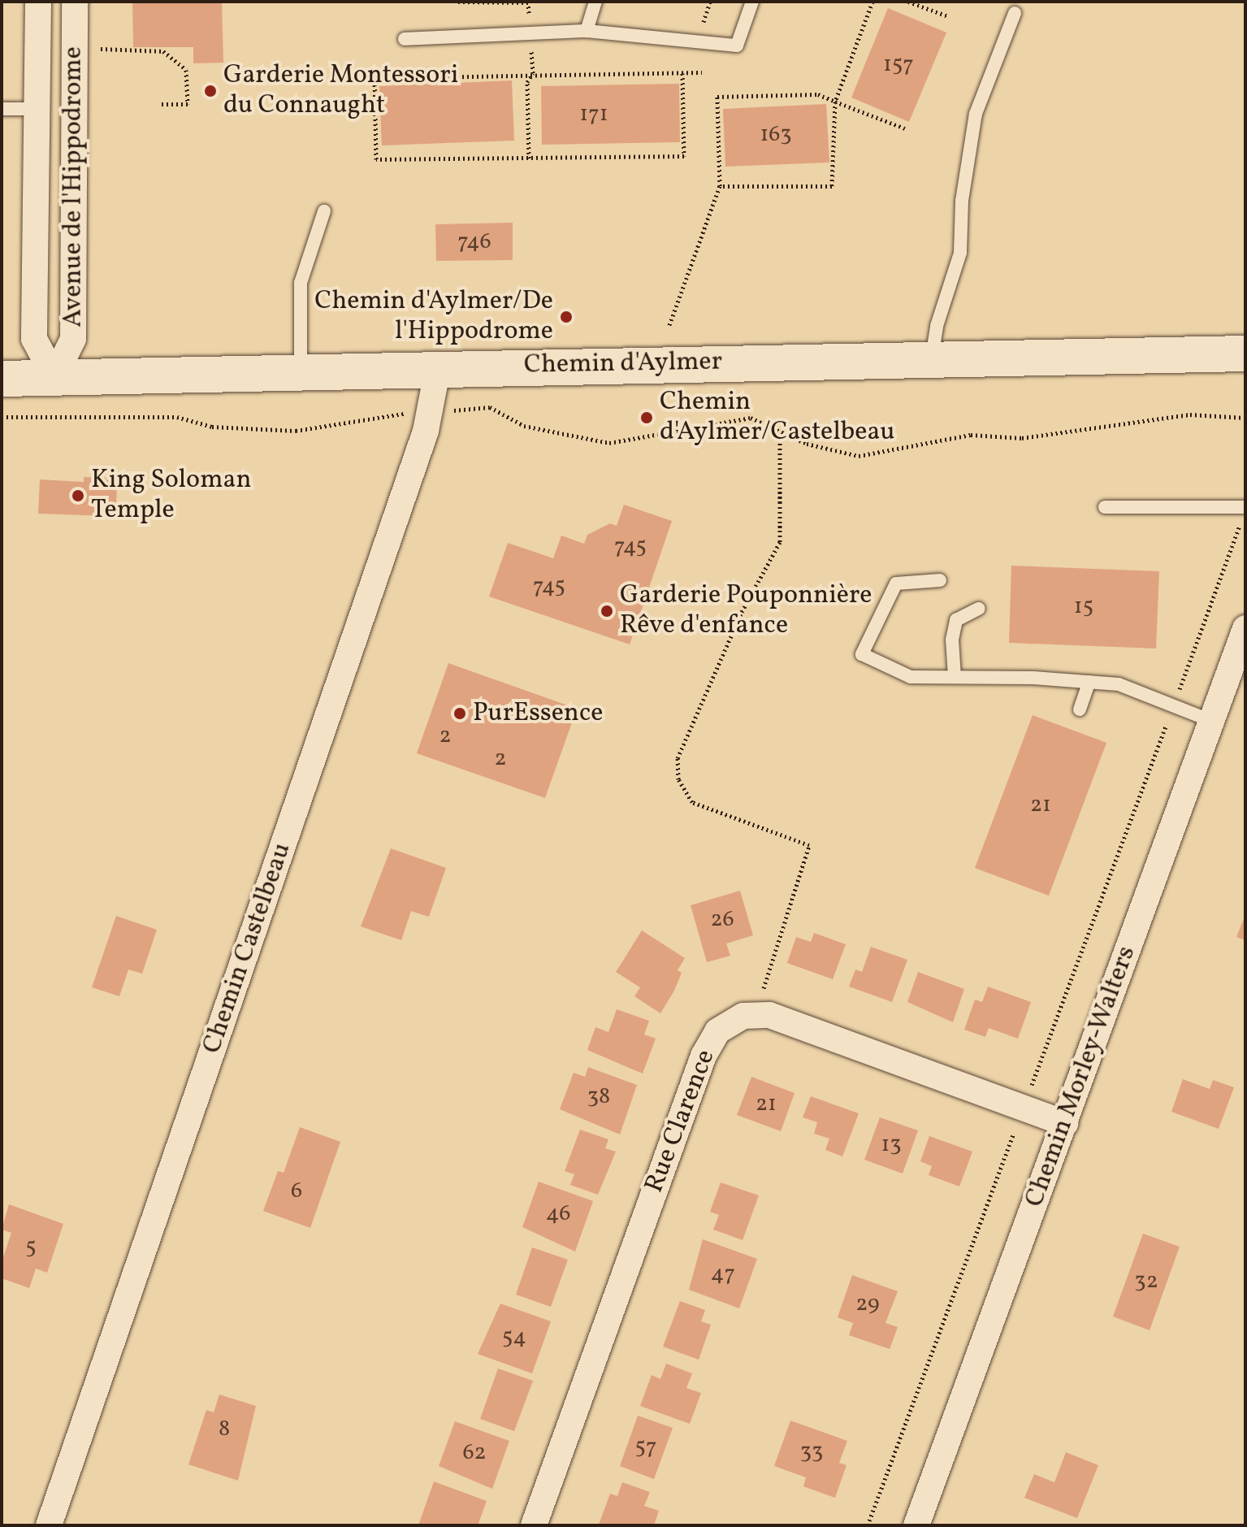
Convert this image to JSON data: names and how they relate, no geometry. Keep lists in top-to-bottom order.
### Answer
{
  "streets": {
    "main road": ["Chemin d'Aylmer"],
    "street": [
      "Avenue de l'Hippodrome",
      "Chemin Castelbeau",
      "Chemin Morley-Walters",
      "Rue Clarence"
    ]
  },
  "crossings": [
    ["Avenue de l'Hippodrome", "Chemin d'Aylmer"],
    ["Chemin d'Aylmer", "Chemin Castelbeau"]
  ],
  "places": [
    "Garderie Montessori du Connaught",
    "Chemin d'Aylmer/De l'Hippodrome",
    "Chemin d'Aylmer/Castelbeau",
    "King Soloman Temple",
    "Garderie Pouponnière Rêve d'enfance",
    "PurEssence"
  ],
  "house_numbers": [
    "157",
    "171",
    "163",
    "746",
    "745",
    "745",
    "15",
    "2",
    "2",
    "21",
    "26",
    "38",
    "21",
    "13",
    "6",
    "46",
    "5",
    "47",
    "32",
    "29",
    "54",
    "8",
    "57",
    "33",
    "62"
  ]
}
